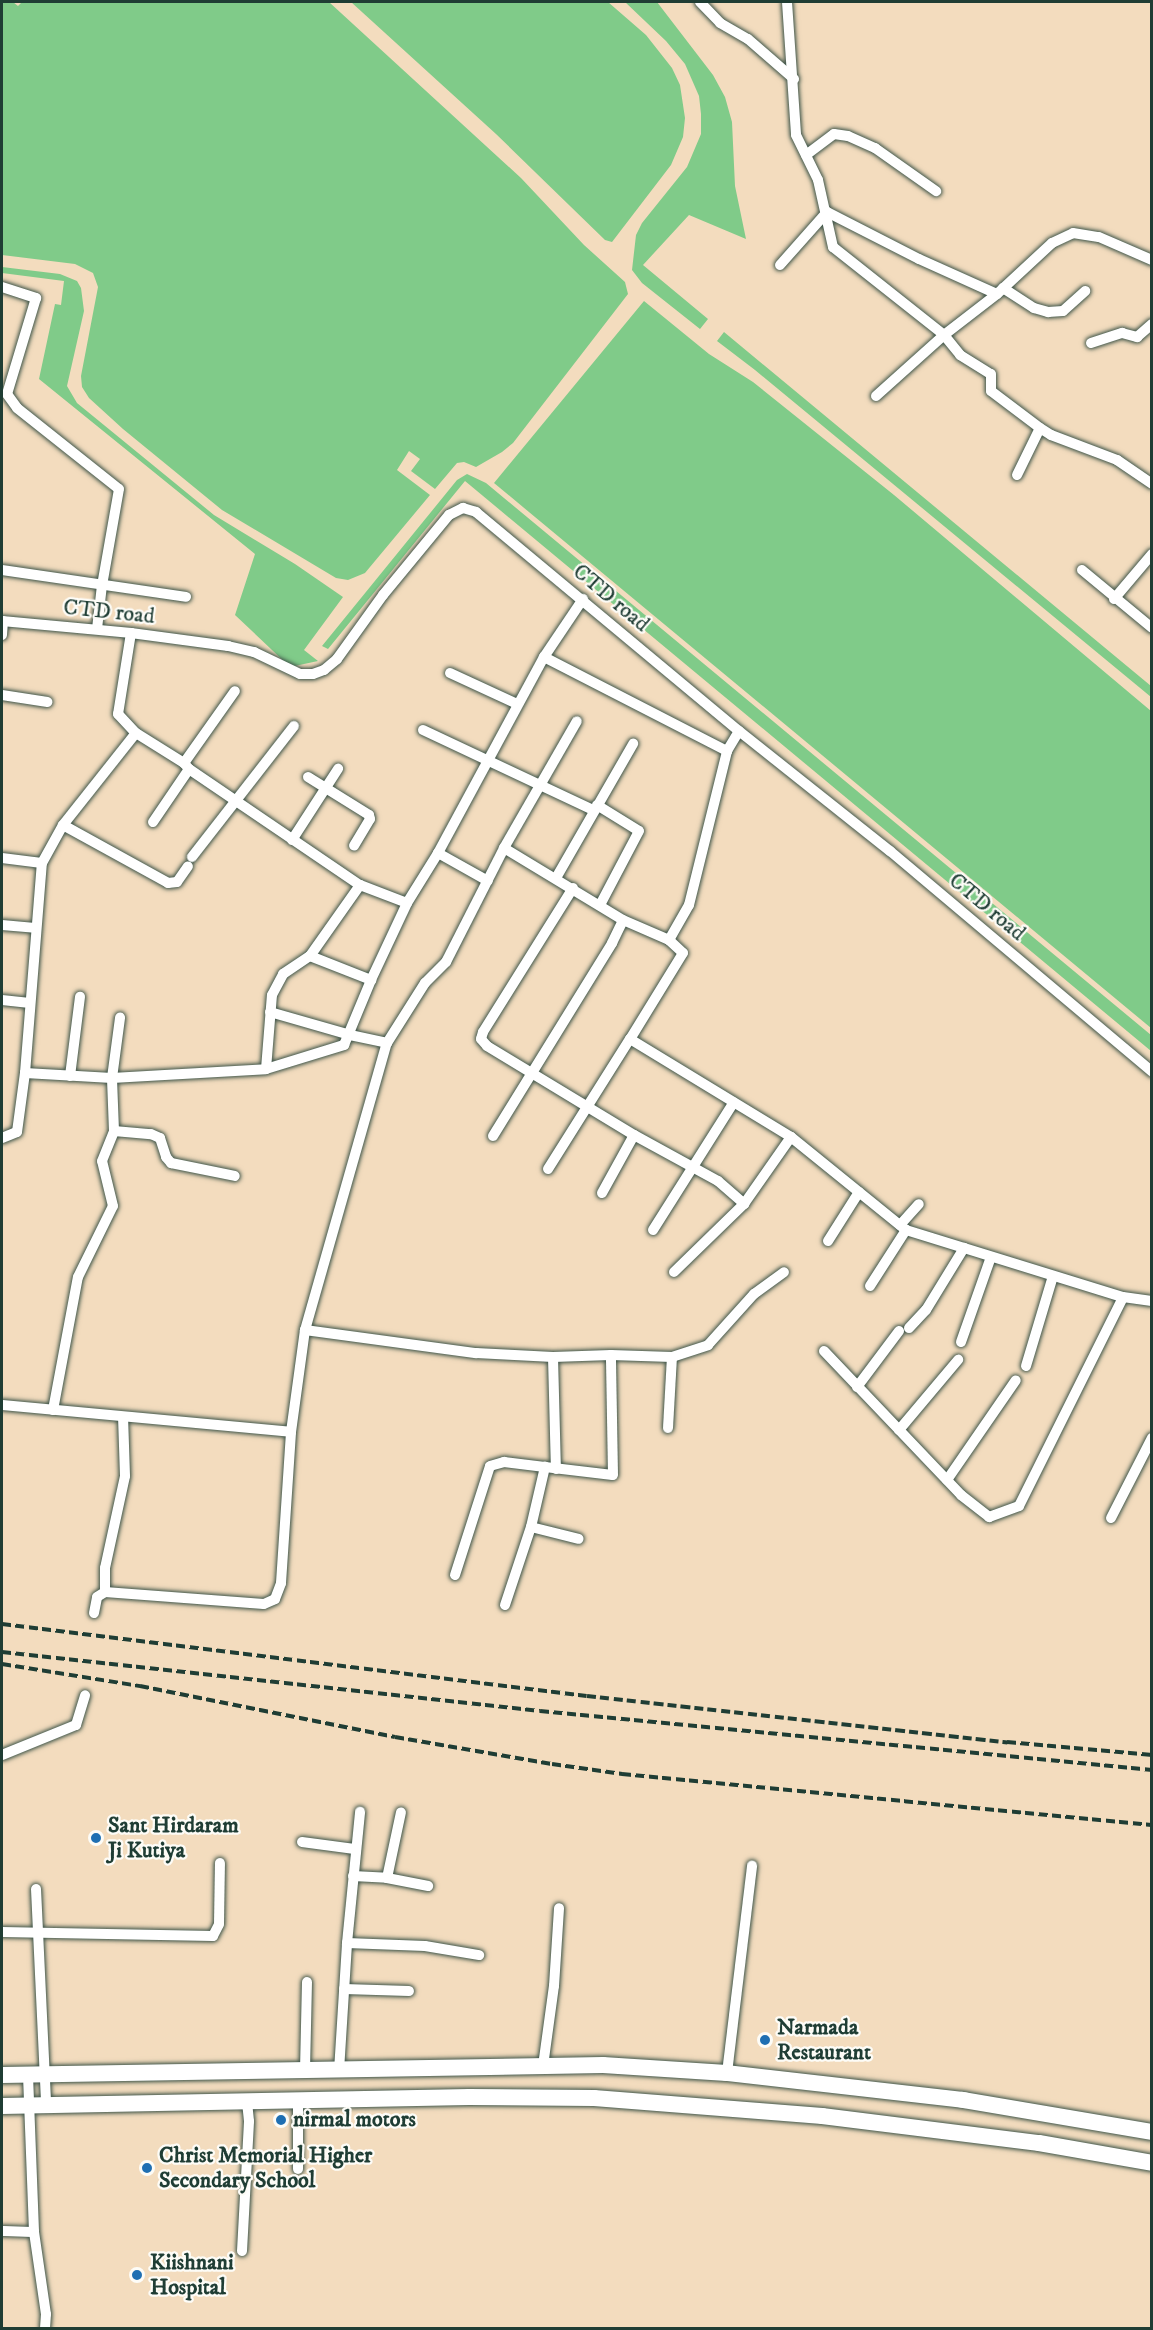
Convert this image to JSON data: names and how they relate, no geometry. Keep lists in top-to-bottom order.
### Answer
{
  "streets": {
    "street": ["CTD road"]
  },
  "places": [
    "Sant Hirdaram Ji Kutiya",
    "Narmada Restaurant",
    "nirmal motors",
    "Christ Memorial Higher Secondary School",
    "Kiishnani Hospital"
  ]
}
